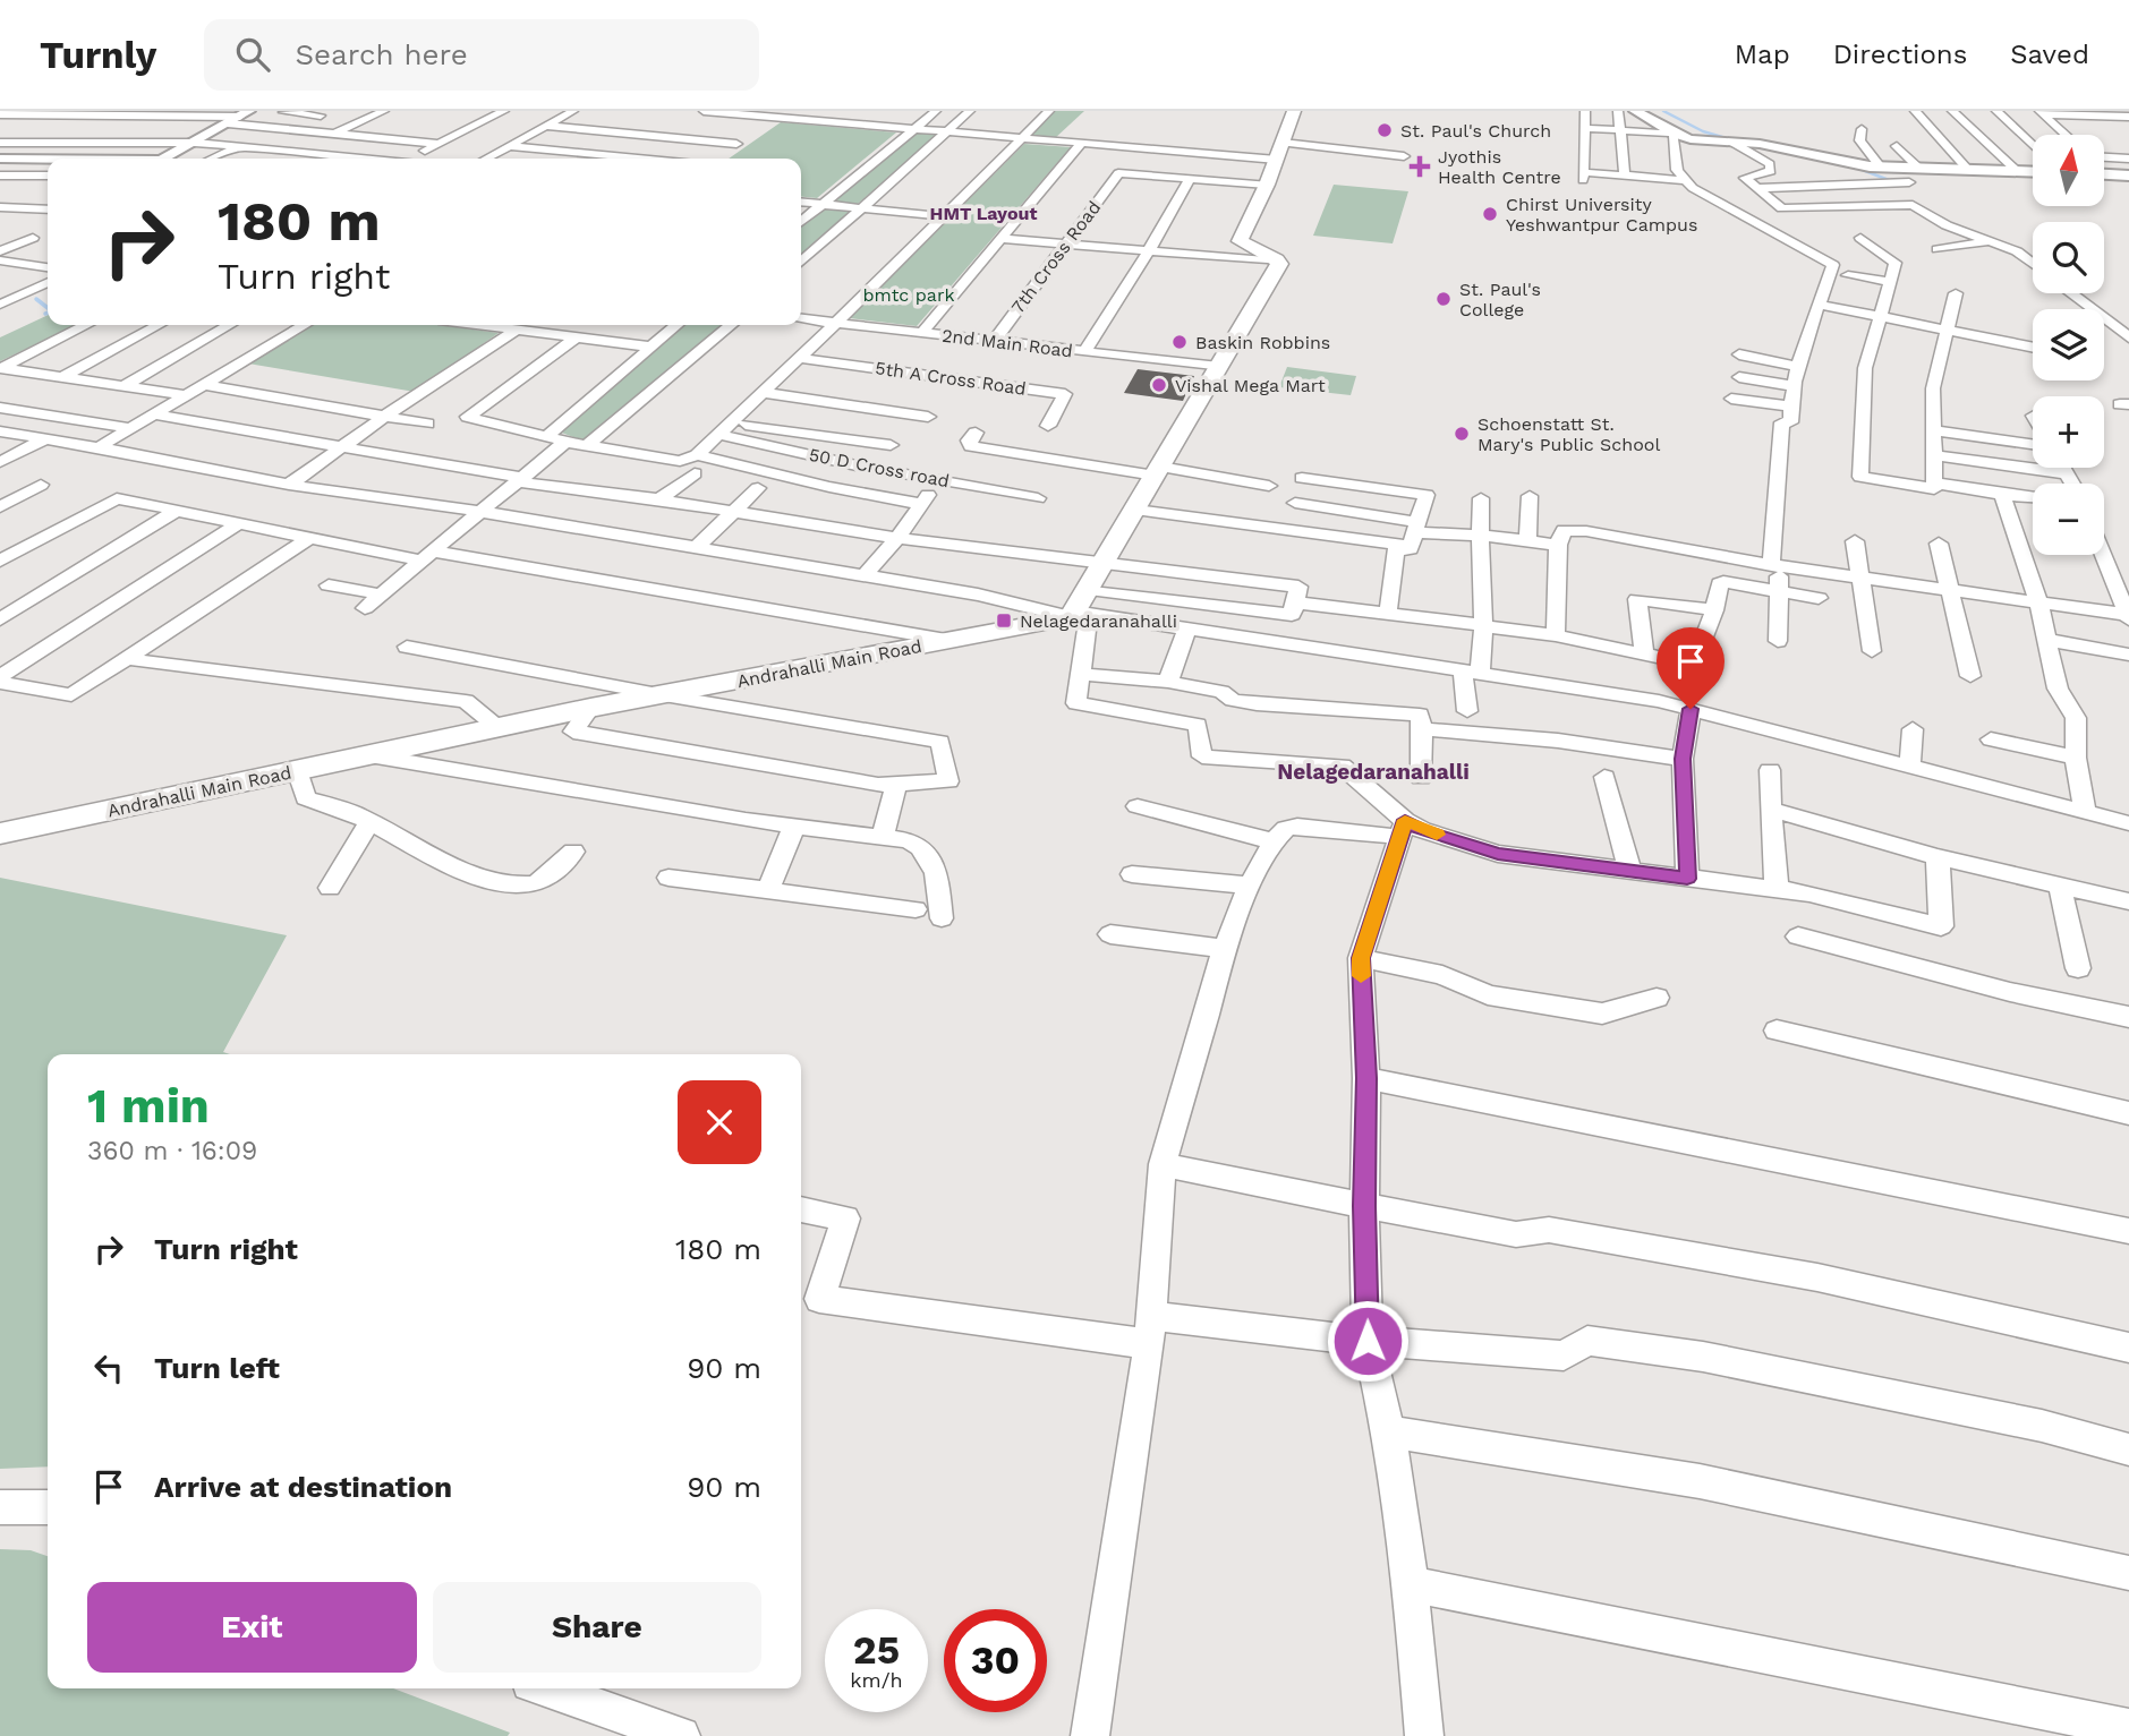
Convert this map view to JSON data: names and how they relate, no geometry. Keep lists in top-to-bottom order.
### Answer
{
  "streets": {
    "main road": ["Andrahalli Main Road"],
    "street": [
      "7th Cross Road",
      "2nd Main Road",
      "5th A Cross Road",
      "50 D Cross road"
    ]
  },
  "crossings": [
    ["7th Cross Road", "2nd Main Road"]
  ],
  "districts": ["HMT Layout", "Nelagedaranahalli"],
  "parks": ["bmtc park"],
  "places": {
    "other": [
      "St. Paul's Church",
      "Chirst University Yeshwantpur Campus",
      "St. Paul's College",
      "Baskin Robbins",
      "Vishal Mega Mart",
      "Schoenstatt St. Mary's Public School"
    ],
    "health": ["Jyothis Health Centre"],
    "transit": ["Nelagedaranahalli"]
  },
  "north": "top",
  "page": {
    "header": "Turnly",
    "search": "Search here",
    "nav": ["Map", "Directions", "Saved"],
    "map_buttons": ["+", "−"],
    "turn": ["180 m", "Turn right"],
    "heading": ["1 min", "360 m · 16:09"],
    "list": [
      {
        "name": "Turn right",
        "value": "180 m"
      },
      {
        "name": "Turn left",
        "value": "90 m"
      },
      {
        "name": "Arrive at destination",
        "value": "90 m"
      }
    ],
    "buttons": ["Exit", "Share"],
    "speed": "25 km/h",
    "limit": "30"
  }
}
